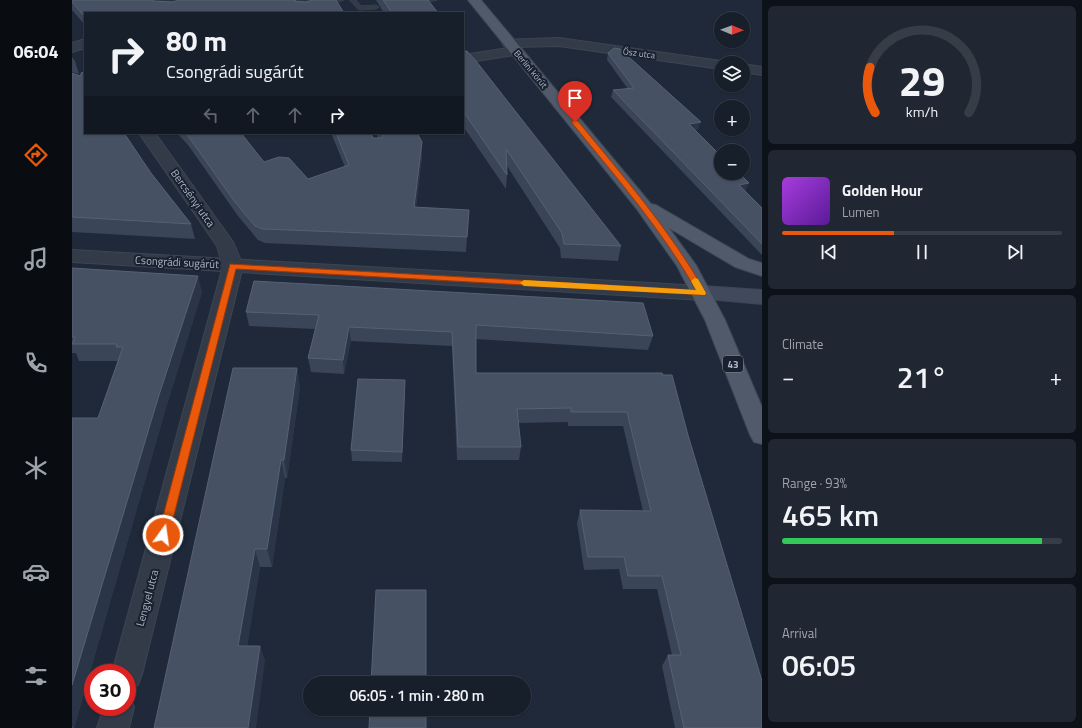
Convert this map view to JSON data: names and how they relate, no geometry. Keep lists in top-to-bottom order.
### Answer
{
  "streets": {
    "main road": ["Berlini körút", "Csongrádi sugárút", "43"],
    "street": ["Ősz utca", "Bercsényi utca", "Lengyel utca"]
  },
  "crossings": [
    ["Ősz utca", "Berlini körút"],
    ["Berlini körút", "Csongrádi sugárút"],
    ["Berlini körút", "43"],
    ["Bercsényi utca", "Csongrádi sugárút"],
    ["Bercsényi utca", "Lengyel utca"],
    ["Csongrádi sugárút", "43"],
    ["Csongrádi sugárút", "Lengyel utca"]
  ],
  "north": "right",
  "page": {
    "tabs": "06:04",
    "map_buttons": ["+", "−"],
    "turn": ["80 m", "Csongrádi sugárút"],
    "song": ["Golden Hour", "Lumen"],
    "tile": [
      "Climate",
      ["Range · 93%", "465 km"],
      ["Arrival", "06:05"]
    ],
    "heat": ["−", "21°", "+"],
    "limit": "30",
    "trip": "06:05 · 1 min · 280 m",
    "gauge": ["29", "km/h"]
  }
}
